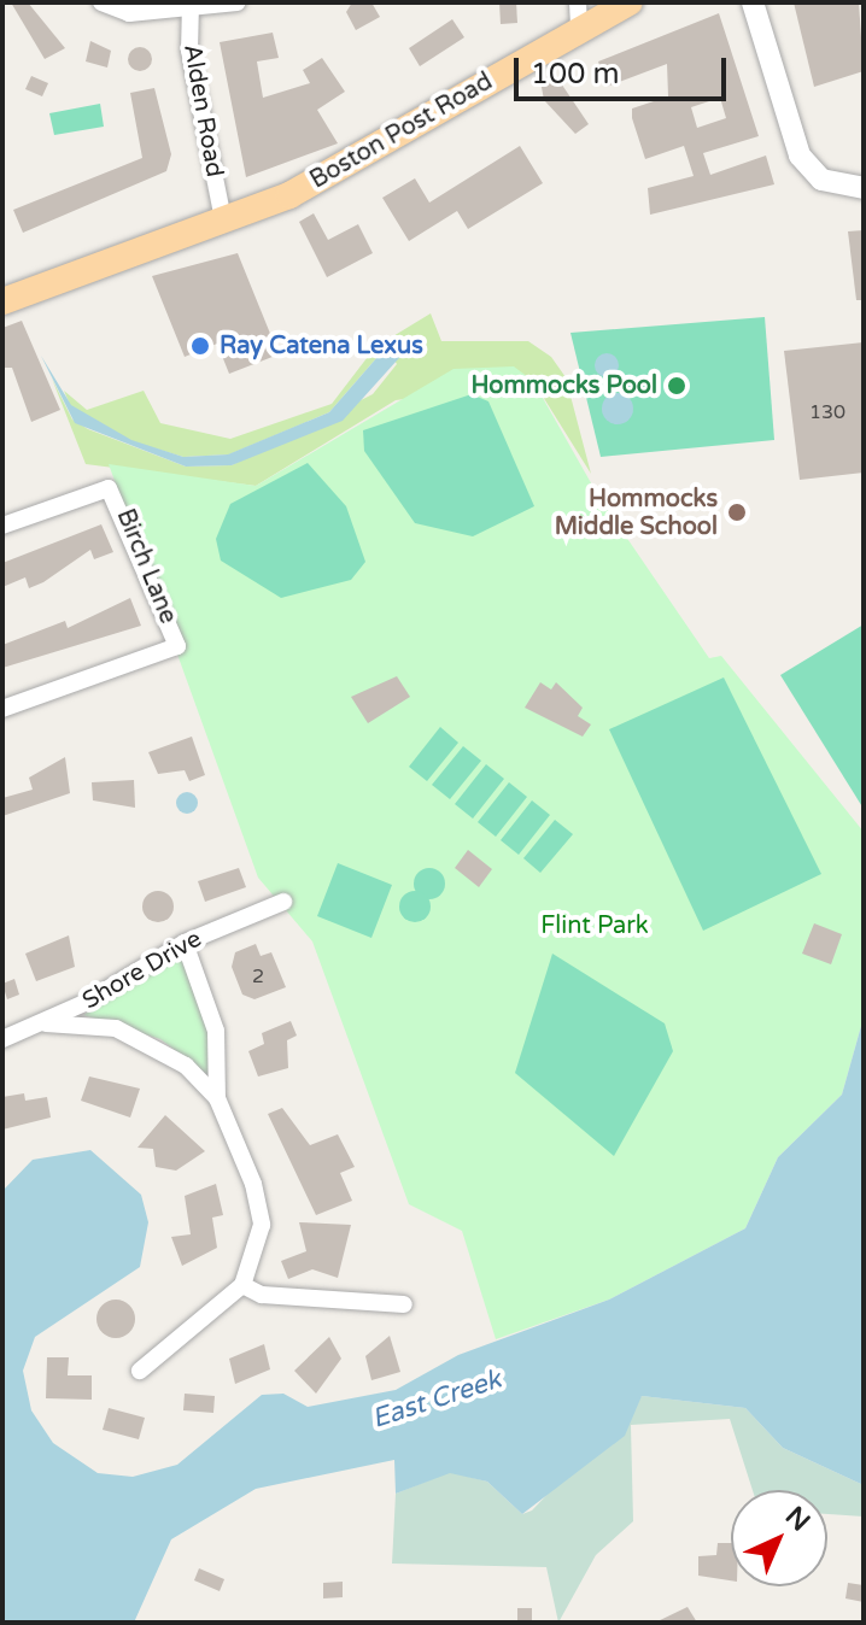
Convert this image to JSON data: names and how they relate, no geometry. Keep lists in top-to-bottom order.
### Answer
{
  "streets": {
    "main road": ["Boston Post Road"],
    "street": ["Alden Road", "Birch Lane", "Shore Drive"]
  },
  "crossings": [
    ["Alden Road", "Boston Post Road"]
  ],
  "water": ["East Creek"],
  "parks": ["Flint Park"],
  "places": ["Ray Catena Lexus", "Hommocks Pool", "Hommocks Middle School"],
  "house_numbers": ["130", "2"],
  "scale_bar": "100 m",
  "north": "top right"
}
